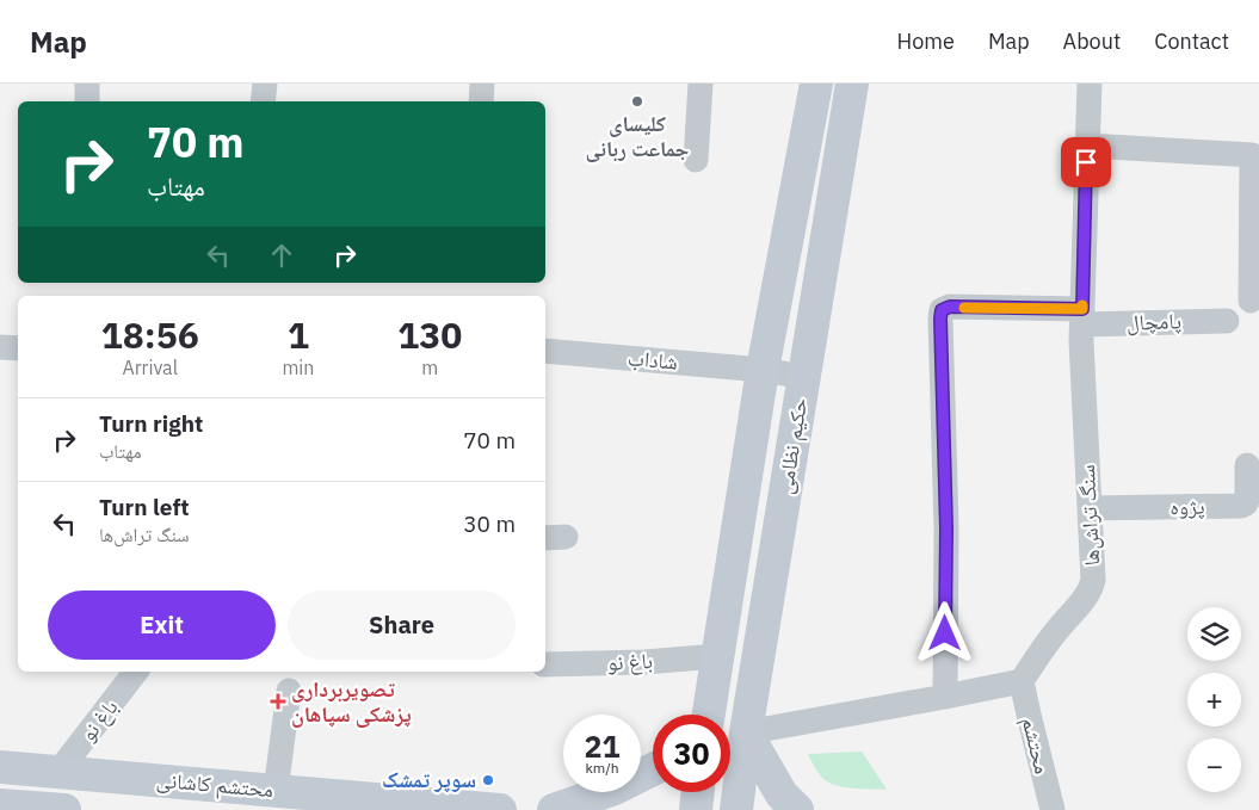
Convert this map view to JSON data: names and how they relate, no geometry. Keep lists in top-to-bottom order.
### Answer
{
  "streets": {
    "main road": ["حکیم نظامی", "محتشم کاشانی"],
    "street": [
      "پامچال",
      "شاداب",
      "پژوه",
      "سنگ تراش‌ها",
      "باغ نو",
      "محتشم"
    ]
  },
  "crossings": [
    ["پامچال", "سنگ تراش‌ها"],
    ["شاداب", "حکیم نظامی"],
    ["حکیم نظامی", "باغ نو"],
    ["پژوه", "سنگ تراش‌ها"],
    ["سنگ تراش‌ها", "محتشم"],
    ["باغ نو", "محتشم کاشانی"]
  ],
  "places": {
    "other": ["کلیسای جماعت ربانی", "سوپر تمشک"],
    "health": ["تصویربرداری پزشکی سپاهان"]
  },
  "page": {
    "header": "Map",
    "nav": [
      "Home",
      "Map",
      "About",
      "Contact"
    ],
    "turn": ["70 m", "مهتاب"],
    "eta": [
      "18:56",
      "Arrival",
      "1",
      "min",
      "130",
      "m"
    ],
    "list": [
      {
        "name": "Turn right",
        "note": "مهتاب",
        "value": "70 m"
      },
      {
        "name": "Turn left",
        "note": "سنگ تراش‌ها",
        "value": "30 m"
      }
    ],
    "buttons": ["Exit", "Share"],
    "map_buttons": ["+", "−"],
    "speed": "21 km/h",
    "limit": "30"
  }
}
